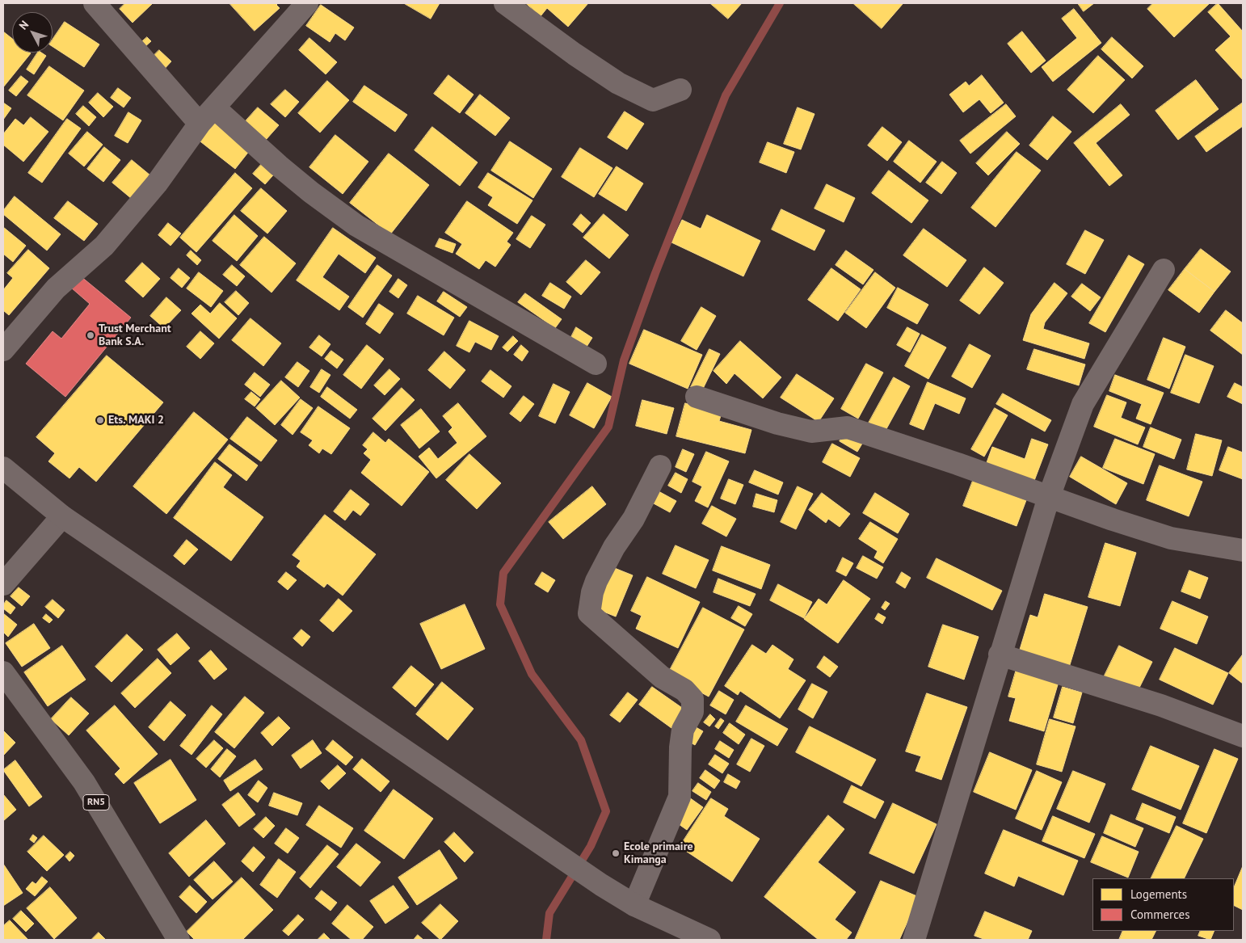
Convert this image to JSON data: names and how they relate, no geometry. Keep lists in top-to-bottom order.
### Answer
{
  "streets": {
    "highway": ["RN5"]
  },
  "places": ["Trust Merchant Bank S.A.", "Ets. MAKI 2", "Ecole primaire Kimanga"],
  "legend": ["Logements", "Commerces"],
  "north": "top left"
}
